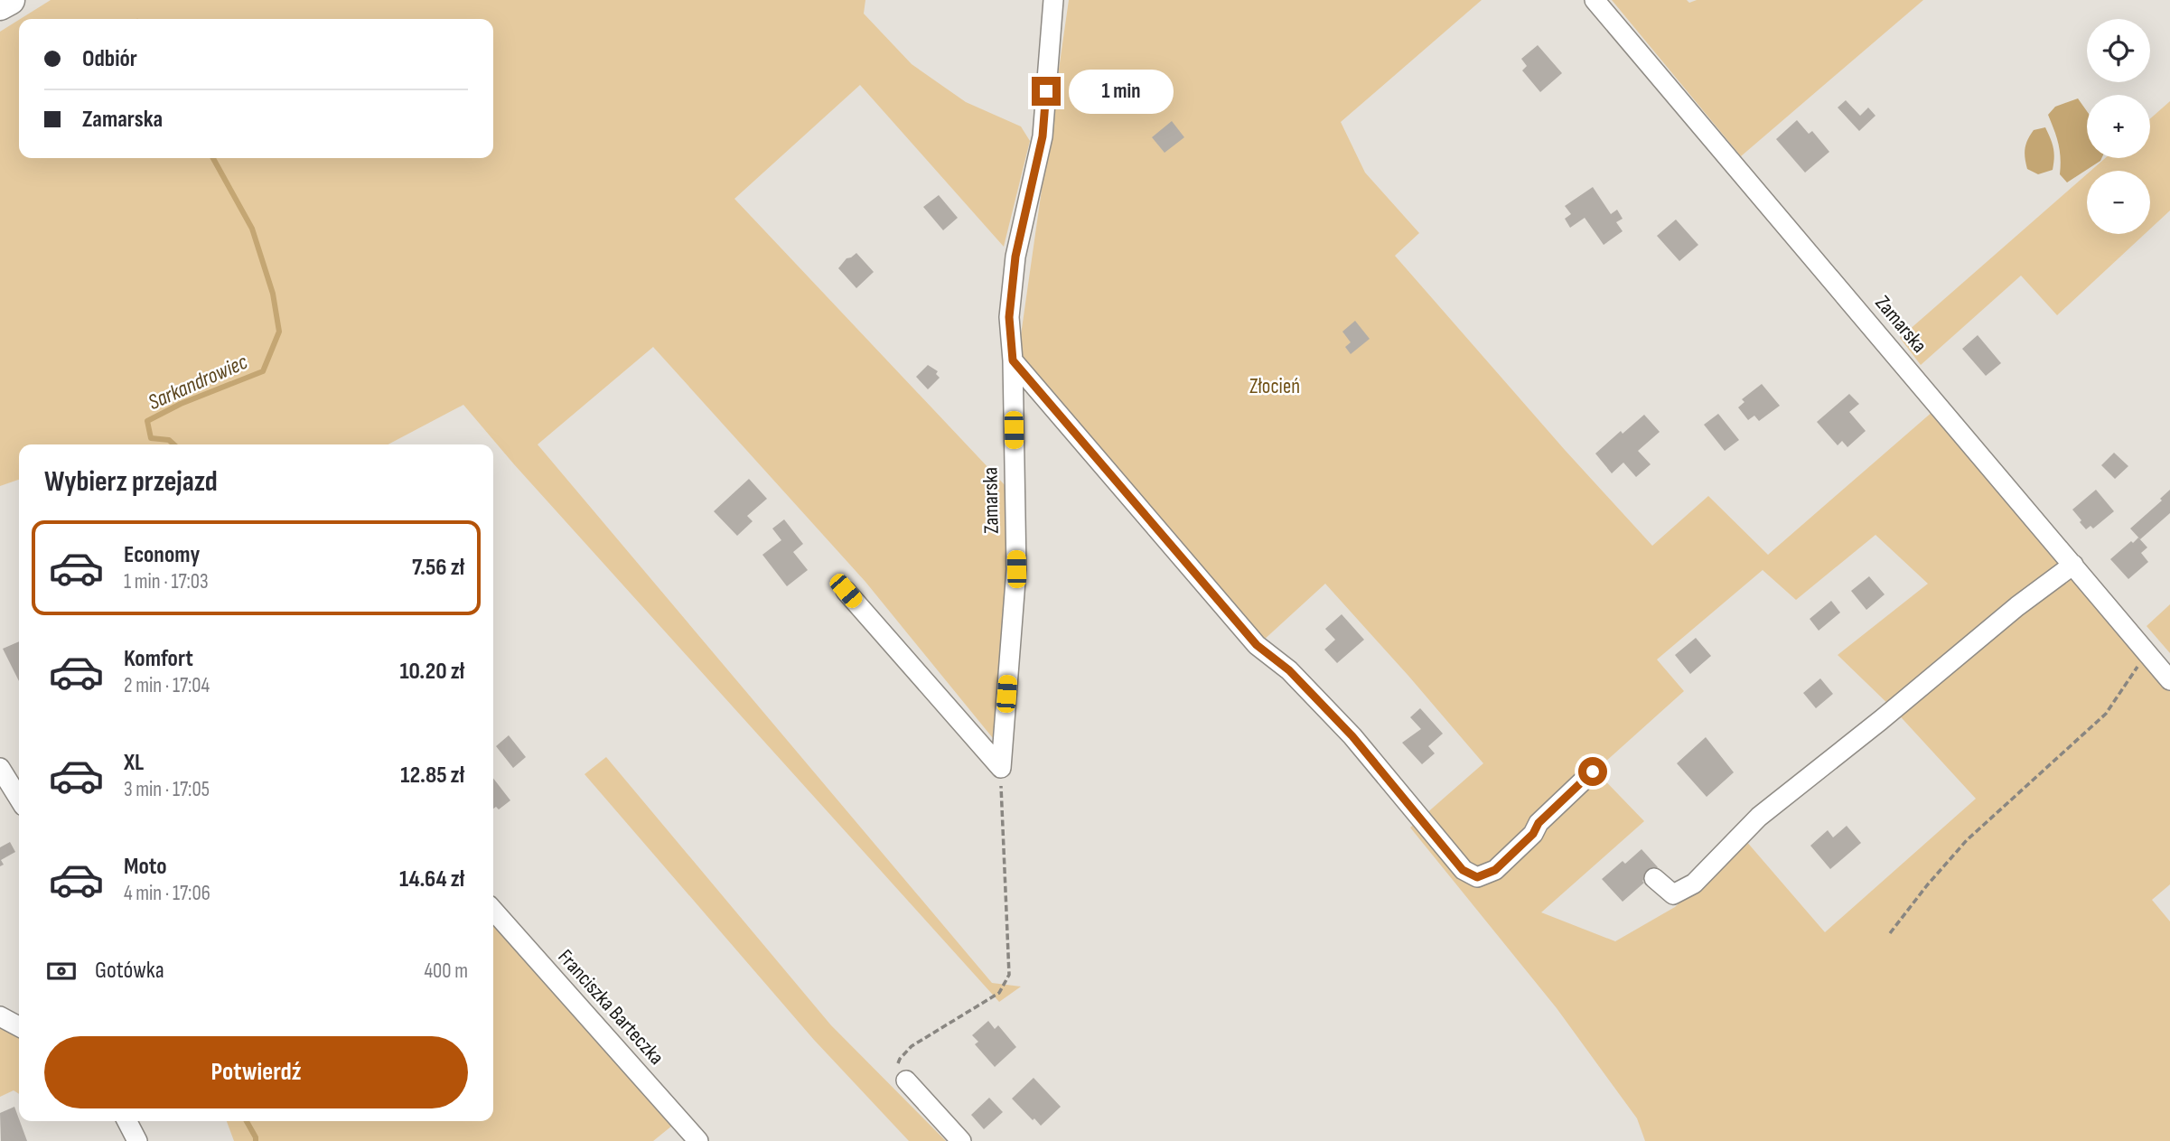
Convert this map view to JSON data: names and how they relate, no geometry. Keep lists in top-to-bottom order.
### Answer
{
  "streets": {
    "street": ["Zamarska", "Franciszka Barteczka"]
  },
  "water": ["Sarkandrowiec"],
  "parks": ["Złocień"],
  "page": {
    "map_buttons": ["+", "−"],
    "banner": ["Odbiór", "Zamarska"],
    "bubble": "1 min",
    "heading": "Wybierz przejazd",
    "list": [
      {
        "name": "Economy",
        "note": "1 min · 17:03",
        "value": "7.56 zł"
      },
      {
        "name": "Komfort",
        "note": "2 min · 17:04",
        "value": "10.20 zł"
      },
      {
        "name": "XL",
        "note": "3 min · 17:05",
        "value": "12.85 zł"
      },
      {
        "name": "Moto",
        "note": "4 min · 17:06",
        "value": "14.64 zł"
      }
    ],
    "pay": ["Gotówka", "400 m"],
    "buttons": "Potwierdź"
  }
}
